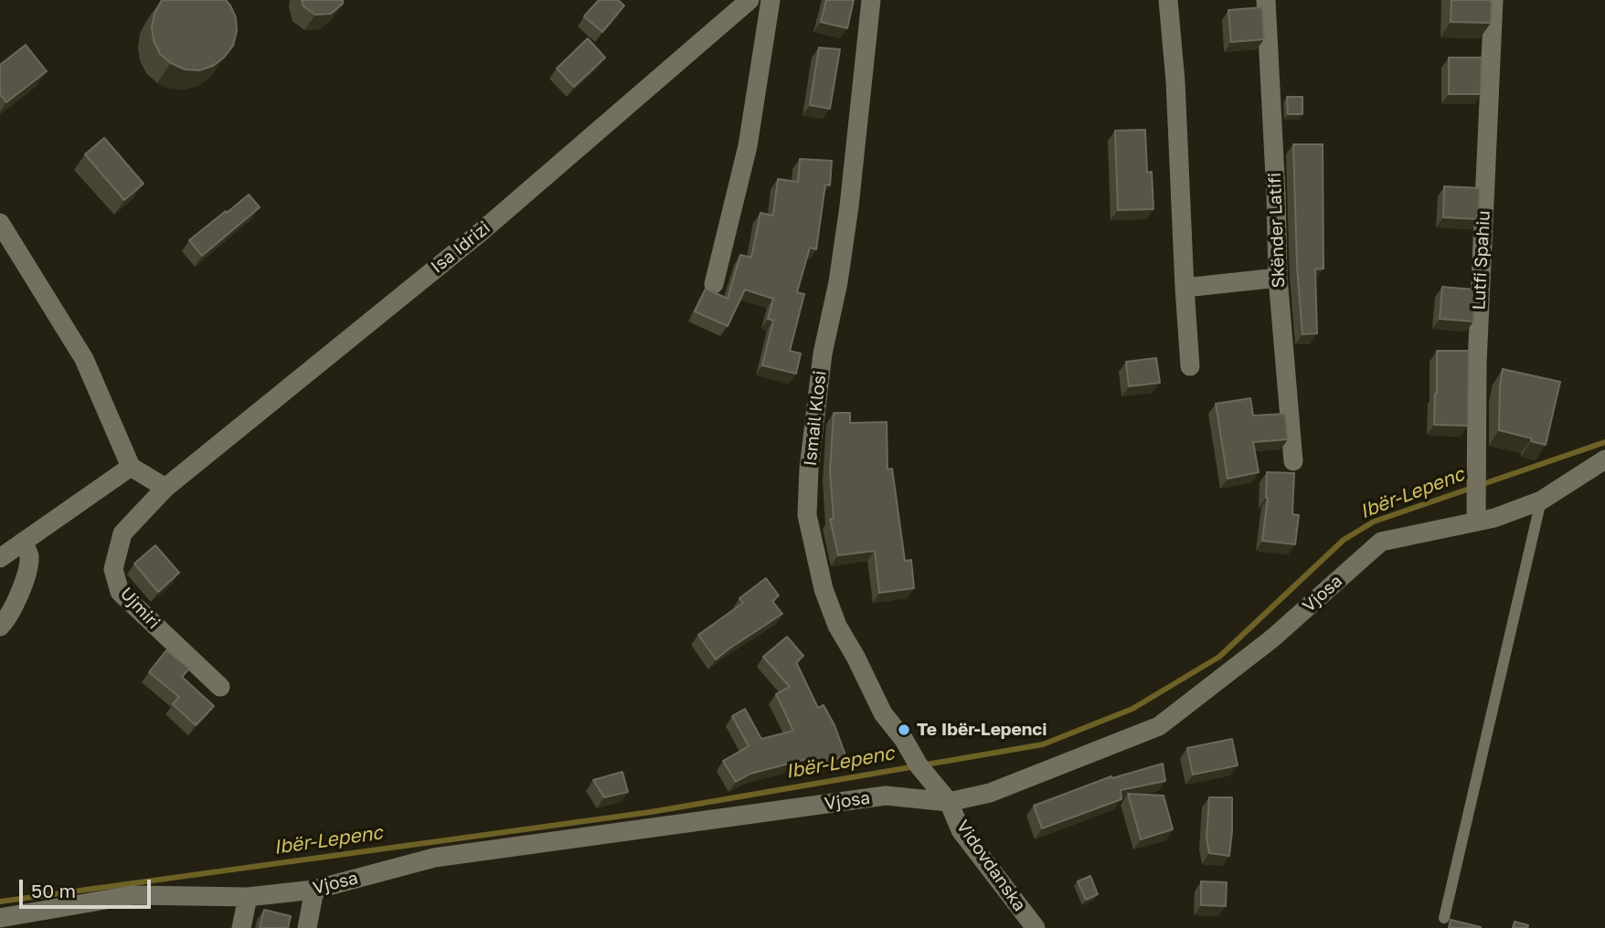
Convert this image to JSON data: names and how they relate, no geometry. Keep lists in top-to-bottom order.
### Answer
{
  "streets": {
    "street": [
      "Skënder Latifi",
      "Isa Idrizi",
      "Lutfi Spahiu",
      "Ismail Klosi",
      "Vjosa",
      "Ujmiri",
      "Vidovdanska"
    ]
  },
  "crossings": [
    ["Isa Idrizi", "Ujmiri"],
    ["Lutfi Spahiu", "Vjosa"],
    ["Ismail Klosi", "Vjosa"],
    ["Ismail Klosi", "Vidovdanska"],
    ["Vjosa", "Vidovdanska"]
  ],
  "water": ["Ibër-Lepenc"],
  "places": ["Te Ibër-Lepenci"],
  "scale_bar": "50 m"
}
